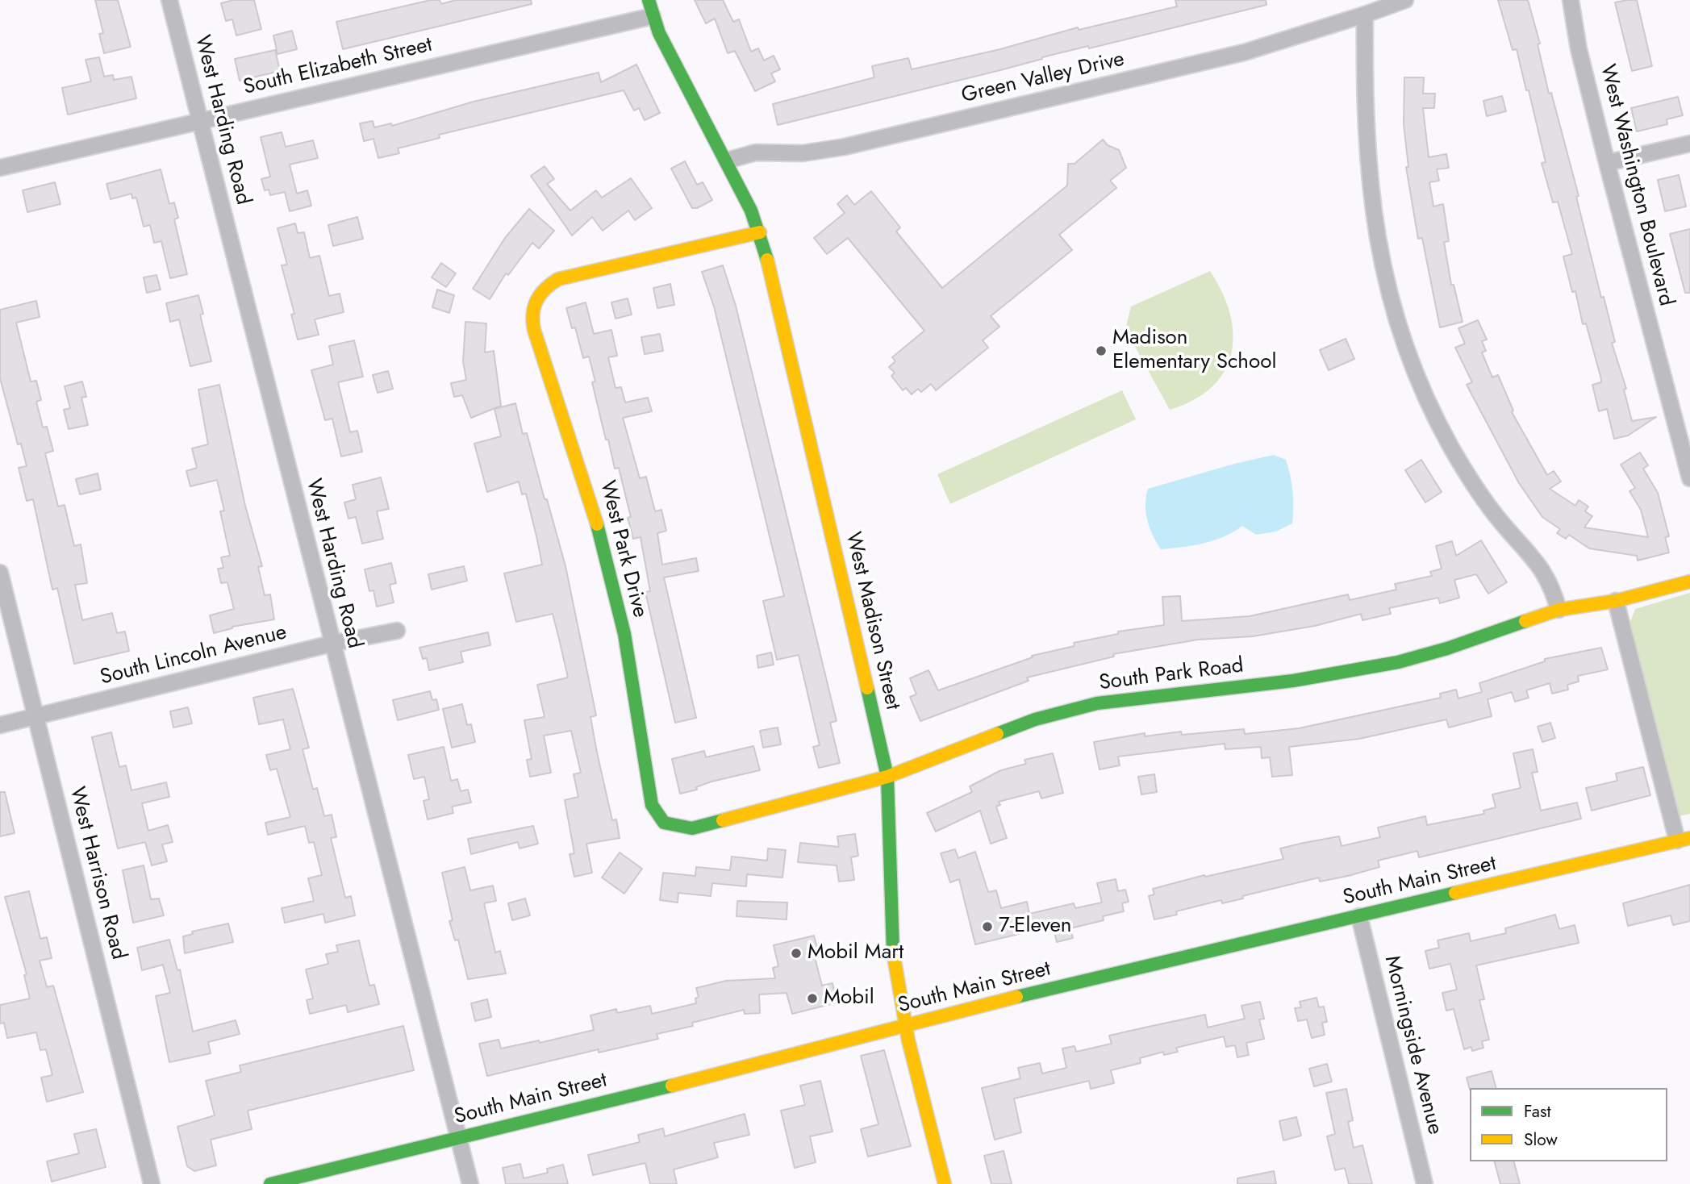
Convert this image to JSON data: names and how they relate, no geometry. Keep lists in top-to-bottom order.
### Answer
{
  "streets": {
    "street": [
      "South Elizabeth Street",
      "Green Valley Drive",
      "West Harding Road",
      "West Washington Boulevard",
      "West Park Drive",
      "West Madison Street",
      "South Lincoln Avenue",
      "South Park Road",
      "West Harrison Road",
      "South Main Street",
      "Morningside Avenue"
    ]
  },
  "crossings": [
    ["South Elizabeth Street", "West Harding Road"],
    ["Green Valley Drive", "West Madison Street"],
    ["West Harding Road", "South Lincoln Avenue"],
    ["West Harding Road", "South Main Street"],
    ["West Park Drive", "West Madison Street"],
    ["West Park Drive", "South Park Road"],
    ["West Madison Street", "South Park Road"],
    ["West Madison Street", "South Main Street"],
    ["South Lincoln Avenue", "West Harrison Road"],
    ["South Main Street", "Morningside Avenue"]
  ],
  "places": [
    "Madison Elementary School",
    "7-Eleven",
    "Mobil Mart",
    "Mobil"
  ],
  "legend": ["Fast", "Slow"]
}
